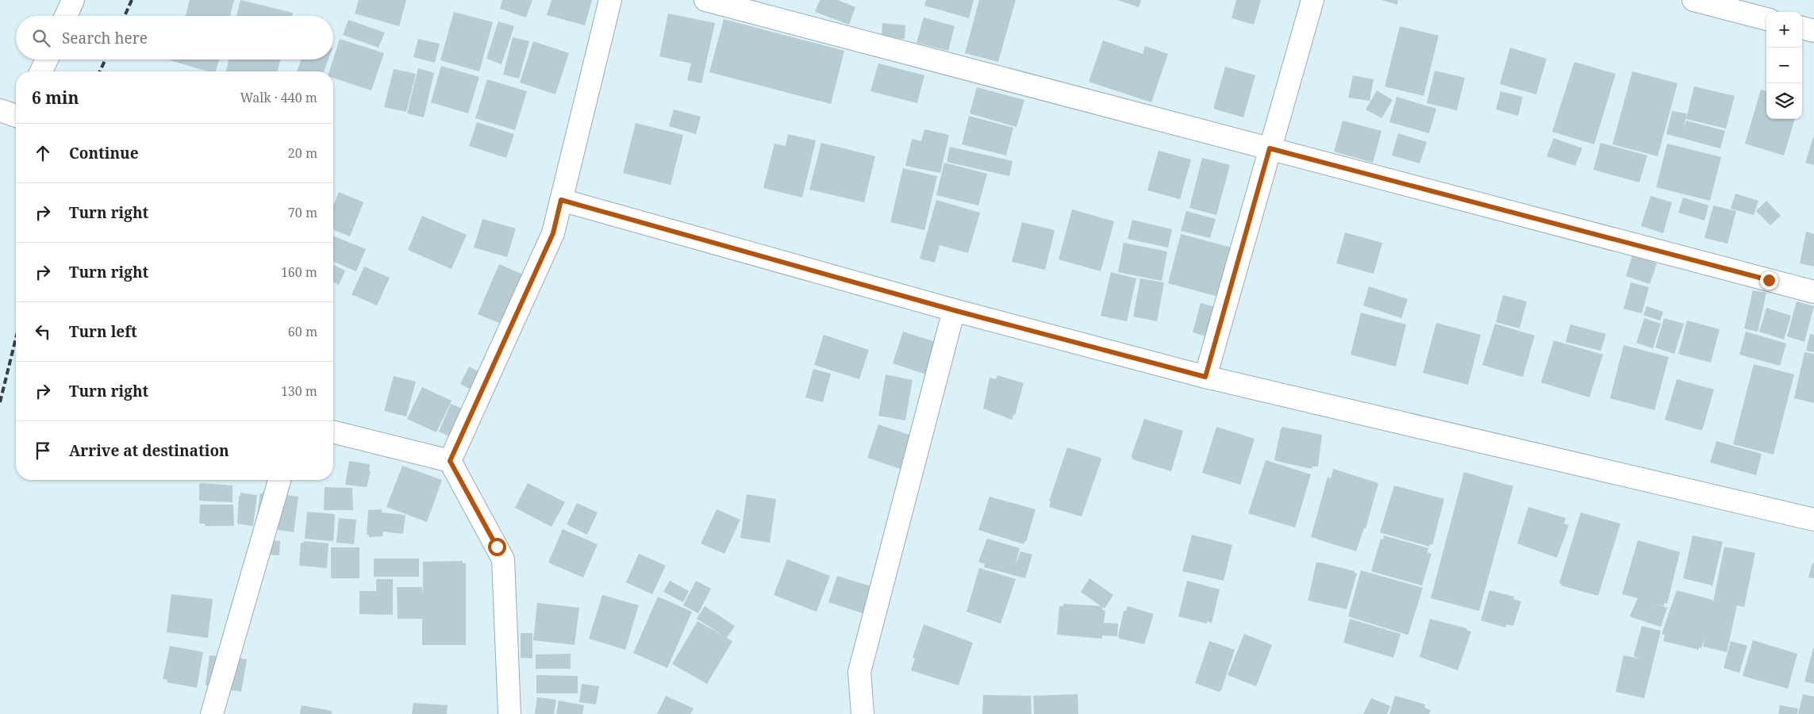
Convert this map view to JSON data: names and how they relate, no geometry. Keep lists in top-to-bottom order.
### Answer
{
  "page": {
    "map_buttons": ["+", "−"],
    "search": "Search here",
    "heading": ["6 min", "Walk · 440 m"],
    "list": [
      ["Continue", "20 m"],
      ["Turn right", "70 m"],
      ["Turn right", "160 m"],
      ["Turn left", "60 m"],
      ["Turn right", "130 m"],
      "Arrive at destination"
    ]
  }
}
